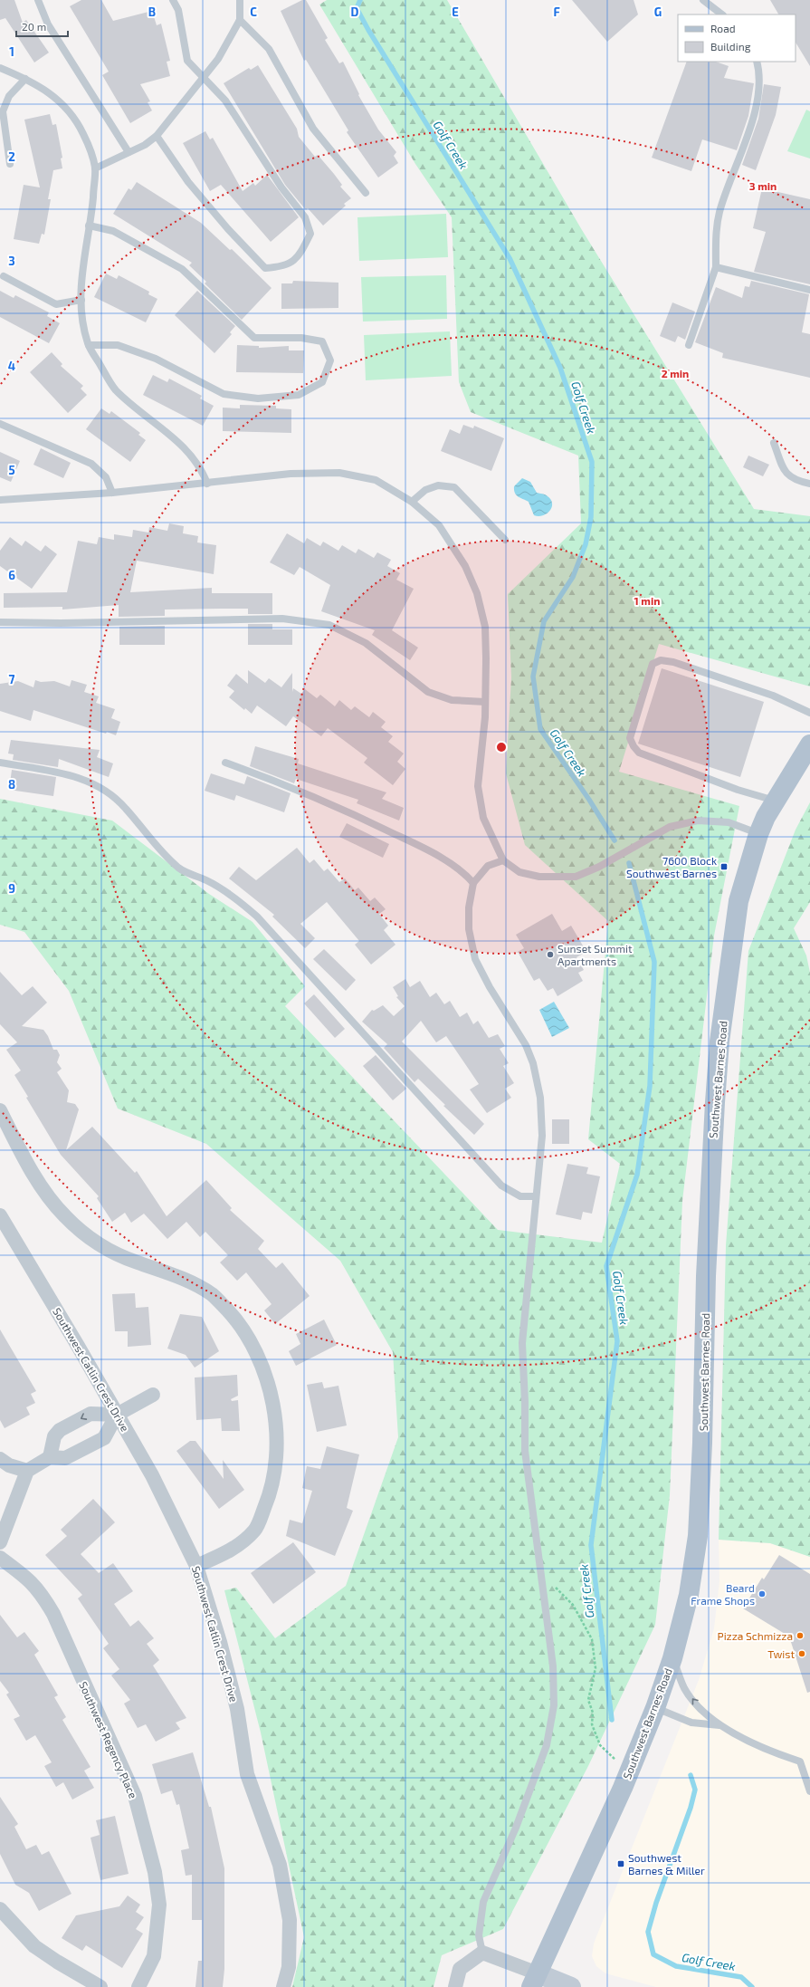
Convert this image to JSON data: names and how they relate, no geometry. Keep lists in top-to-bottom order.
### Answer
{
  "streets": {
    "main road": ["Southwest Barnes Road"],
    "street": ["Southwest Catlin Crest Drive", "Southwest Regency Place"]
  },
  "water": ["Golf Creek"],
  "places": {
    "transit": ["7600 Block Southwest Barnes", "Southwest Barnes & Miller"],
    "other": [
      "Sunset Summit Apartments",
      "Beard Frame Shops",
      "Pizza Schmizza",
      "Twist"
    ]
  },
  "legend": ["Road", "Building"],
  "scale_bar": "20 m",
  "grid": {
    "columns": [
      "B",
      "C",
      "D",
      "E",
      "F",
      "G"
    ],
    "rows": [
      "1",
      "2",
      "3",
      "4",
      "5",
      "6",
      "7",
      "8",
      "9"
    ]
  },
  "rings": ["3 min", "2 min", "1 min"]
}
